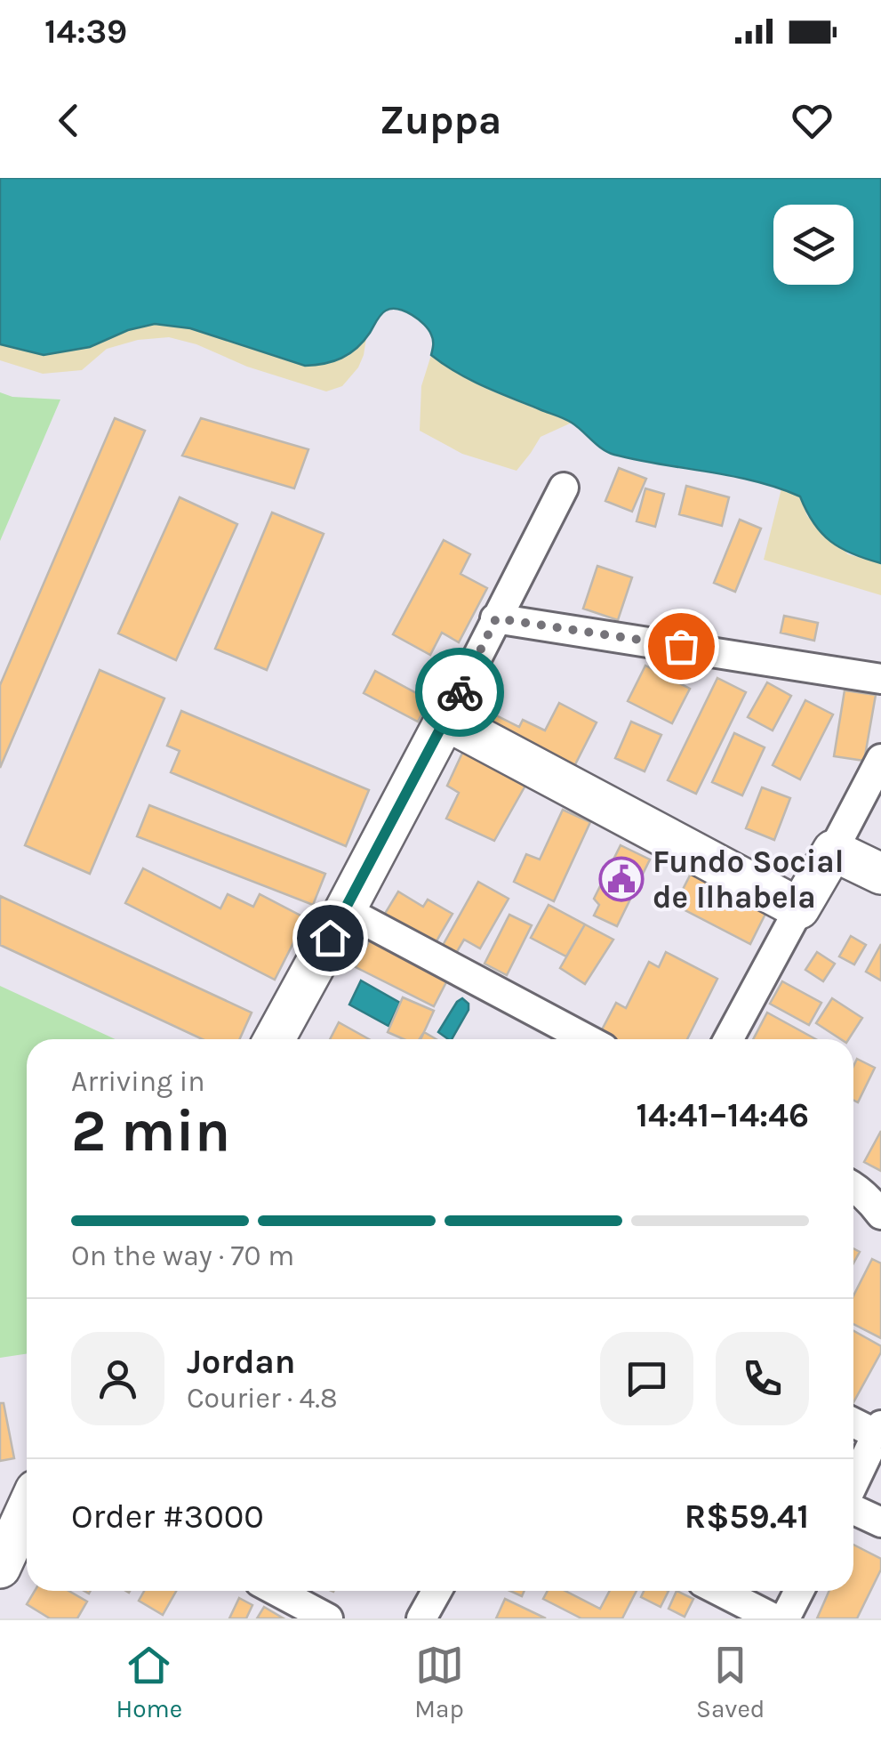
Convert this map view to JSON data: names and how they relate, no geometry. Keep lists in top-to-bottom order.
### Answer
{
  "places": {
    "public building": ["Fundo Social de Ilhabela"]
  },
  "page": {
    "status": "14:39",
    "header": "Zuppa",
    "heading": ["2 min", "Arriving in", "14:41–14:46"],
    "panel": [
      "Jordan",
      "Courier · 4.8",
      "Order #3000",
      "R$59.41"
    ],
    "bar": "On the way · 70 m",
    "tabs": ["Home", "Map", "Saved"]
  }
}
